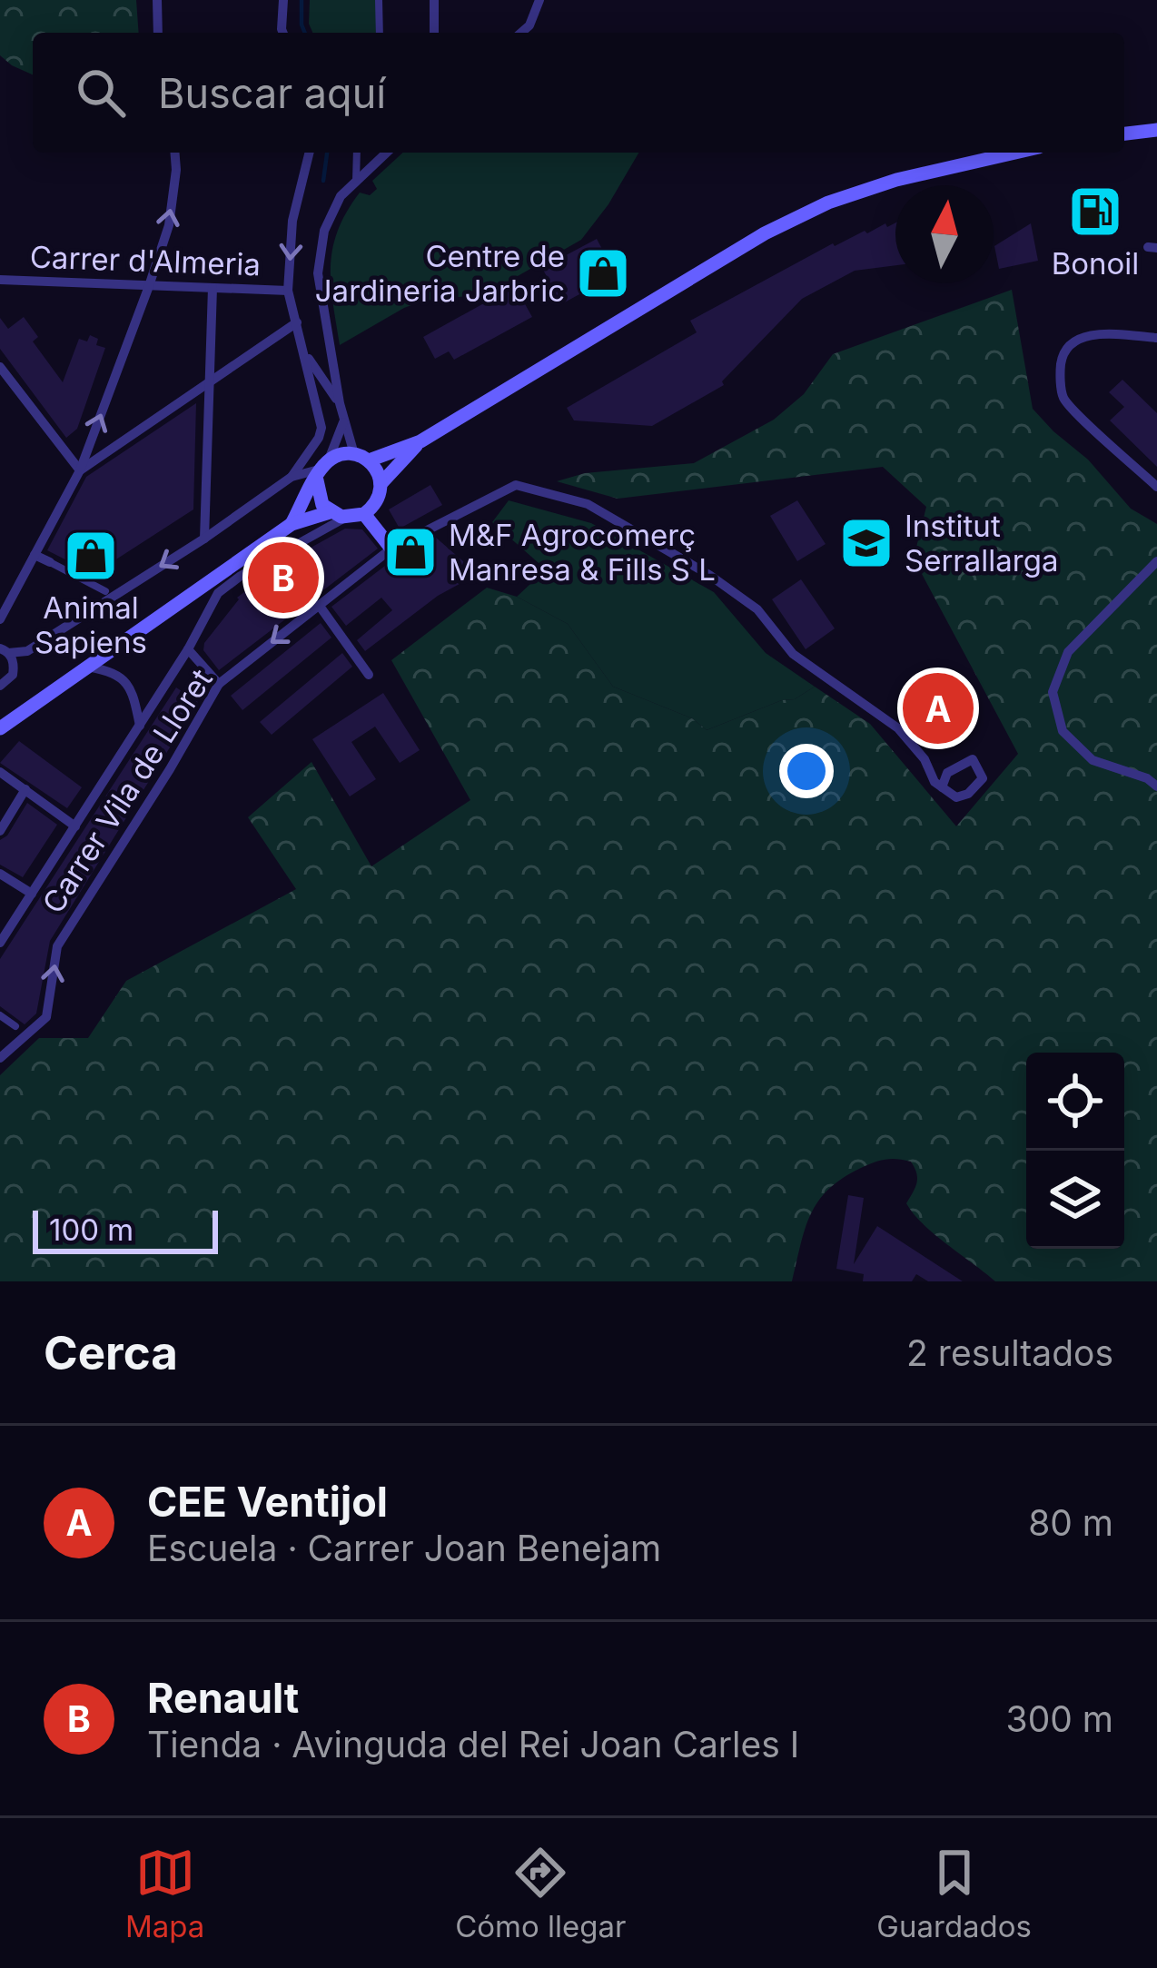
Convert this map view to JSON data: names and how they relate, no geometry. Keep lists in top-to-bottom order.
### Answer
{
  "streets": {
    "street": ["Carrer d'Almeria", "Carrer Vila de Lloret"]
  },
  "places": {
    "fuel station": ["Bonoil"],
    "shop": ["Centre de Jardineria Jarbric", "M&F Agrocomerç Manresa & Fills S L", "Animal Sapiens"],
    "school or university": ["Institut Serrallarga"]
  },
  "scale_bar": "100 m",
  "north": "top",
  "page": {
    "search": "Buscar aquí",
    "pins": ["B", "A"],
    "scale": "100 m",
    "heading": ["Cerca", "2 resultados"],
    "list": [
      {
        "mark": "A",
        "name": "CEE Ventijol",
        "note": "Escuela · Carrer Joan Benejam",
        "value": "80 m"
      },
      {
        "mark": "B",
        "name": "Renault",
        "note": "Tienda · Avinguda del Rei Joan Carles I",
        "value": "300 m"
      }
    ],
    "nav": ["Mapa", "Cómo llegar", "Guardados"]
  }
}
